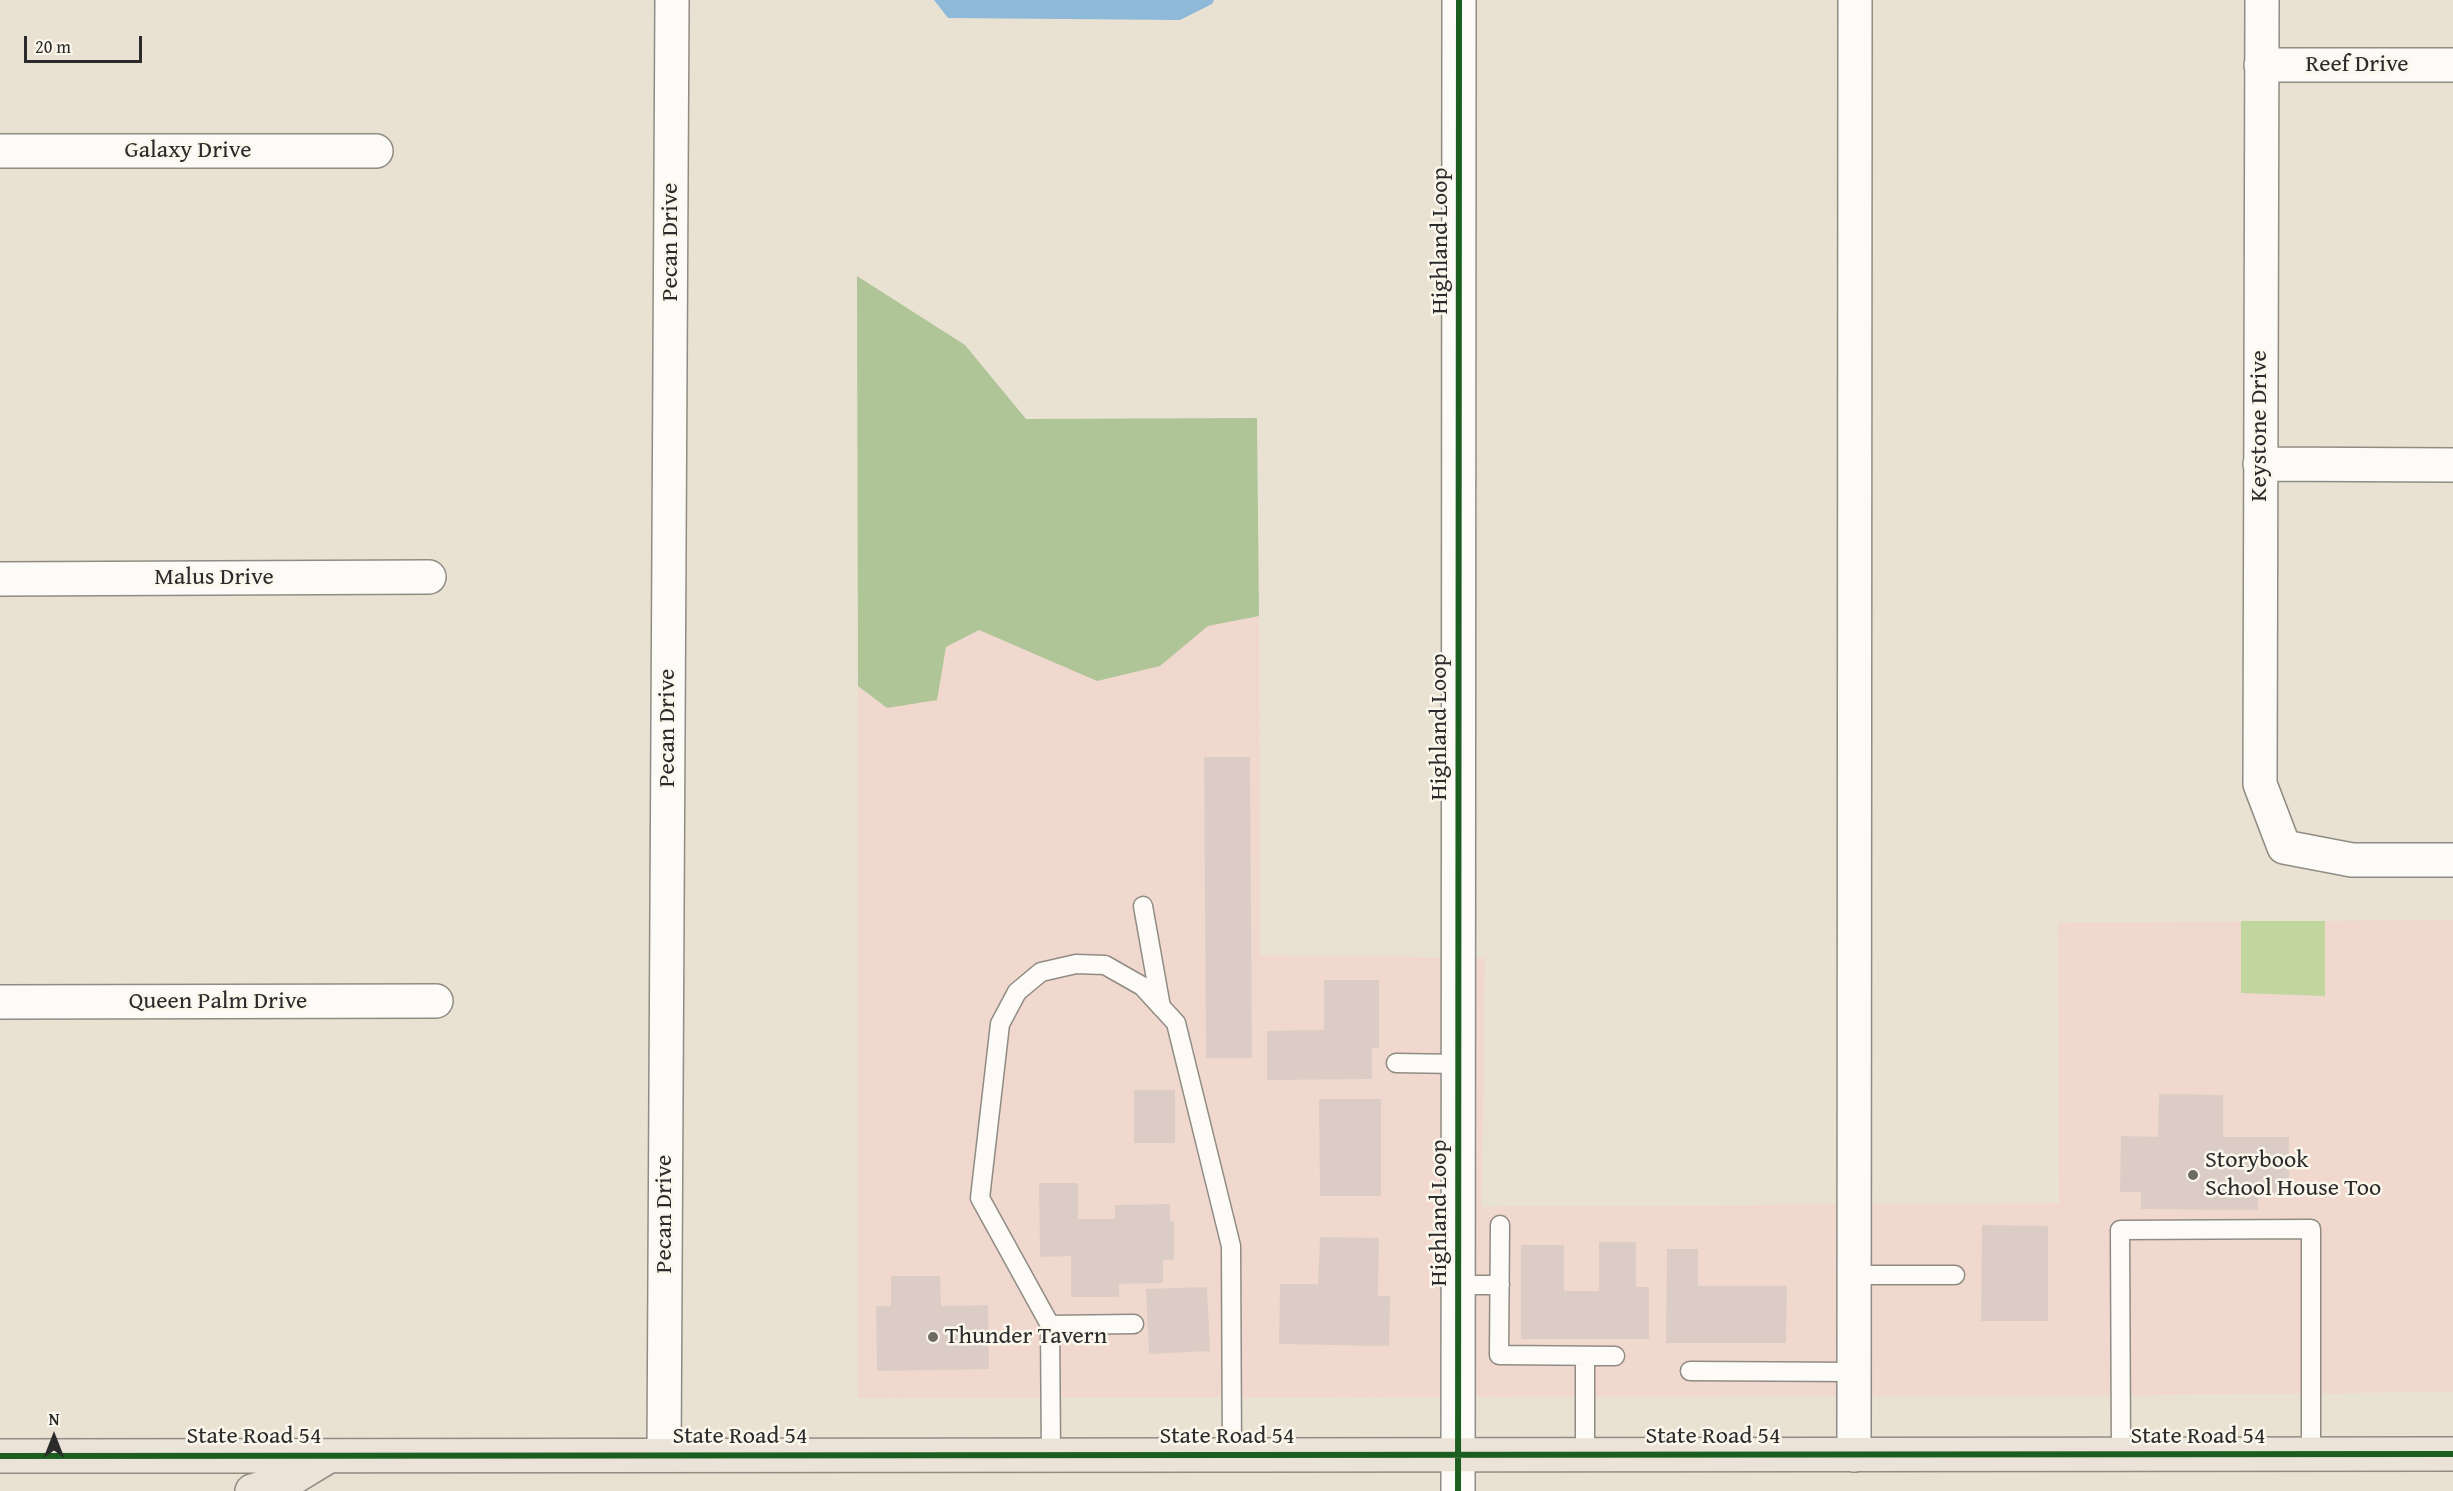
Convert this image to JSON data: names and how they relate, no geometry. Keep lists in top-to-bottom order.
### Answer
{
  "streets": {
    "main road": ["State Road 54"],
    "street": [
      "Reef Drive",
      "Galaxy Drive",
      "Highland Loop",
      "Pecan Drive",
      "Keystone Drive",
      "Malus Drive",
      "Queen Palm Drive"
    ]
  },
  "crossings": [
    ["Reef Drive", "Keystone Drive"],
    ["Highland Loop", "State Road 54"],
    ["Pecan Drive", "State Road 54"]
  ],
  "places": ["Storybook School House Too", "Thunder Tavern"],
  "scale_bar": "20 m",
  "north": "top"
}
